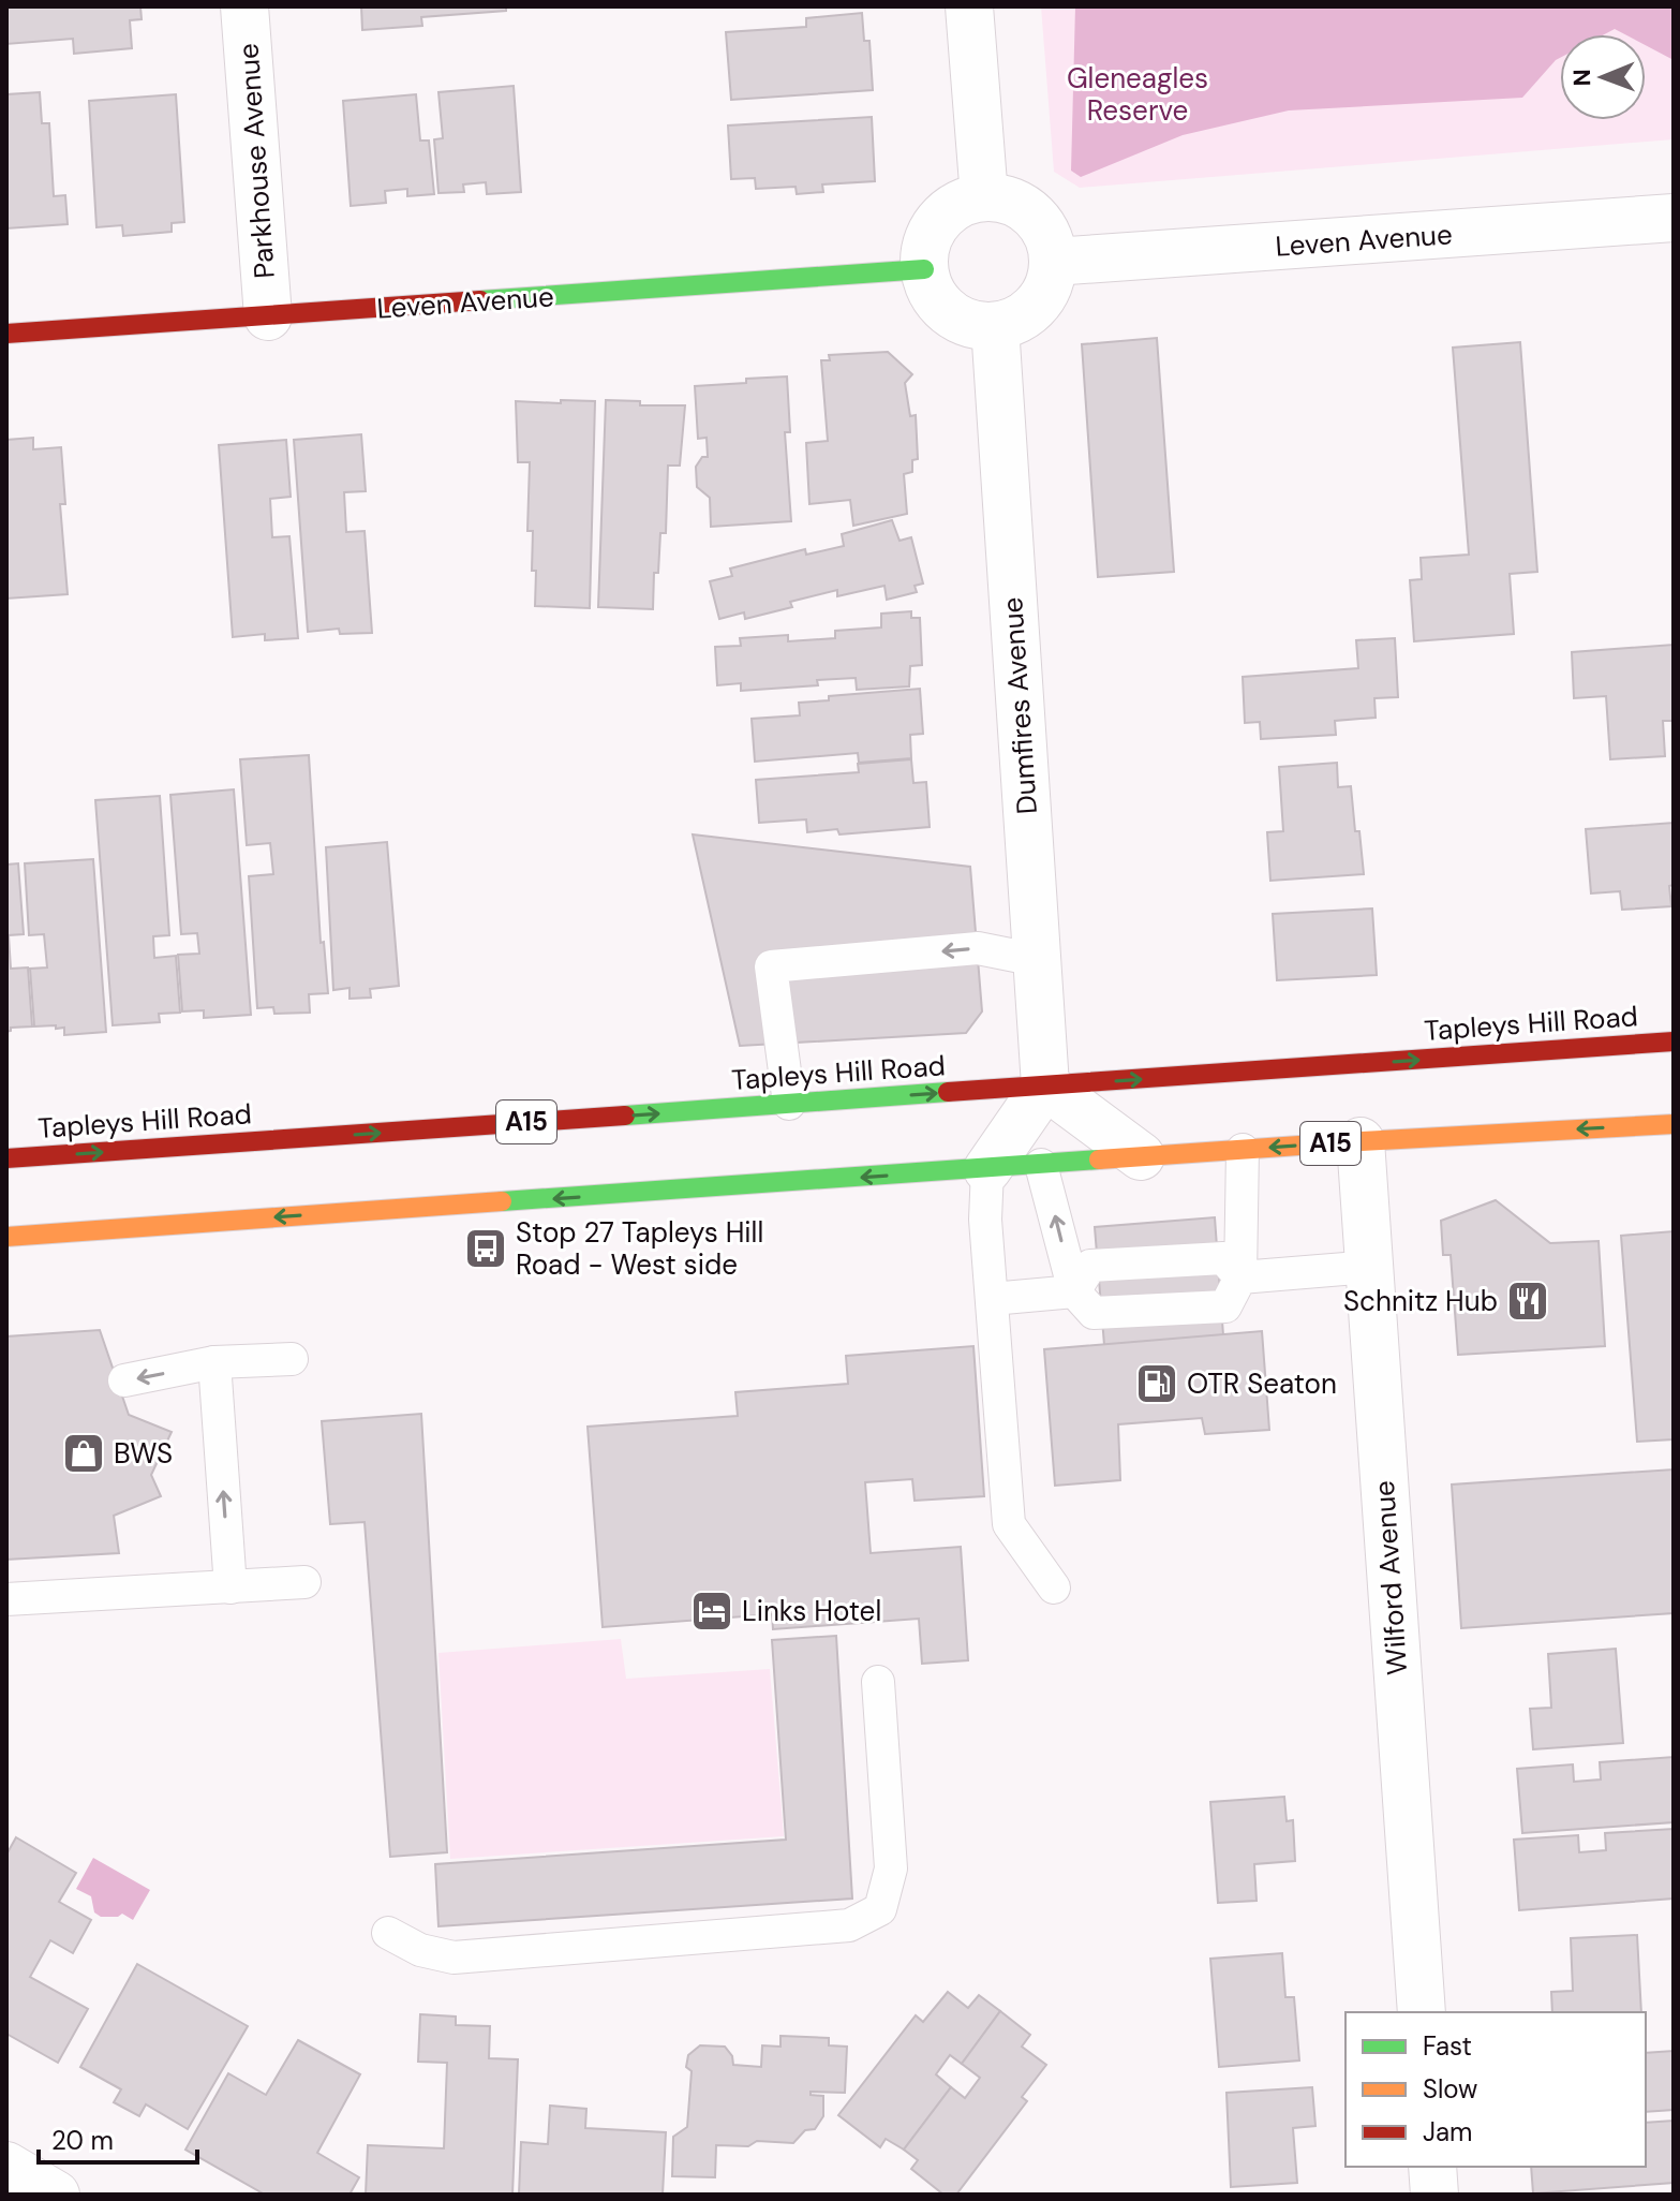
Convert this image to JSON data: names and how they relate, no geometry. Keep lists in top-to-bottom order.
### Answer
{
  "streets": {
    "main road": ["Leven Avenue", "Tapleys Hill Road", "A15"],
    "street": ["Parkhouse Avenue", "Dumfires Avenue", "Wilford Avenue"]
  },
  "crossings": [
    ["Parkhouse Avenue", "Leven Avenue"],
    ["Leven Avenue", "Dumfires Avenue"],
    ["Dumfires Avenue", "Tapleys Hill Road"],
    ["A15", "Wilford Avenue"]
  ],
  "parks": ["Gleneagles Reserve"],
  "places": {
    "bus stop": ["Stop 27 Tapleys Hill Road - West side"],
    "restaurant": ["Schnitz Hub"],
    "fuel station": ["OTR Seaton"],
    "shop": ["BWS"],
    "hotel": ["Links Hotel"]
  },
  "legend": ["Fast", "Slow", "Jam"],
  "scale_bar": "20 m",
  "north": "left"
}
